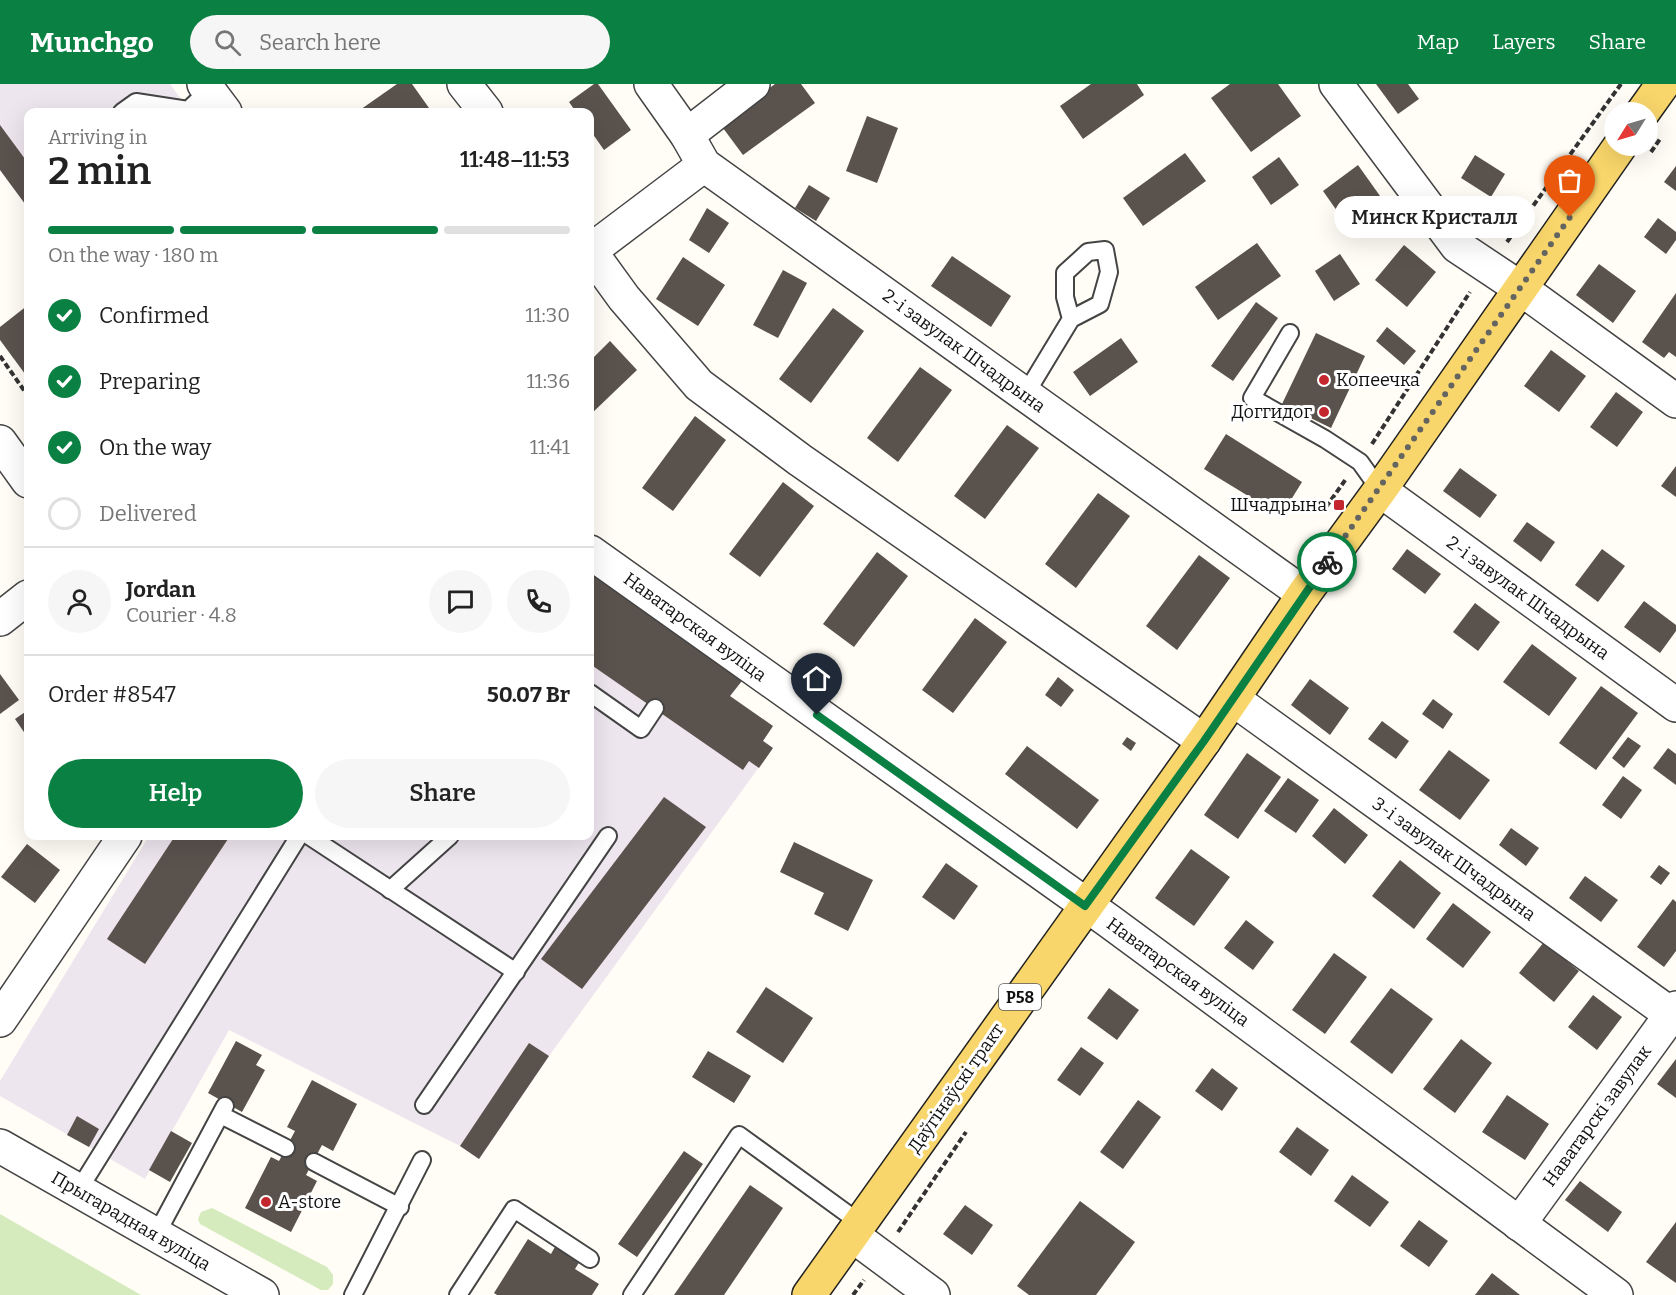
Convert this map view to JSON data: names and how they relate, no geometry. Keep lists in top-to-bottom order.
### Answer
{
  "streets": {
    "main road": ["Р58", "Даўгінаўскі тракт"],
    "street": [
      "2-і завулак Шчадрына",
      "Наватарская вуліца",
      "3-і завулак Шчадрына",
      "Наватарскі завулак",
      "Прыгарадная вуліца"
    ]
  },
  "crossings": [
    ["2-і завулак Шчадрына", "Даўгінаўскі тракт"],
    ["Наватарская вуліца", "Даўгінаўскі тракт"],
    ["Наватарская вуліца", "Наватарскі завулак"],
    ["3-і завулак Шчадрына", "Даўгінаўскі тракт"],
    ["3-і завулак Шчадрына", "Наватарскі завулак"]
  ],
  "places": {
    "other": [
      "Минск Кристалл",
      "Копеечка",
      "Доггидог",
      "А-store"
    ],
    "transit": ["Шчадрына"]
  },
  "north": "bottom left",
  "page": {
    "header": "Munchgo",
    "search": "Search here",
    "nav": ["Map", "Layers", "Share"],
    "heading": ["2 min", "Arriving in", "11:48–11:53"],
    "panel": [
      "Jordan",
      "Courier · 4.8",
      "Order #8547",
      "50.07 Br"
    ],
    "bubble": "Минск Кристалл",
    "bar": "On the way · 180 m",
    "list": [
      ["Confirmed", "11:30"],
      ["Preparing", "11:36"],
      ["On the way", "11:41"],
      "Delivered"
    ],
    "buttons": ["Help", "Share"]
  }
}
